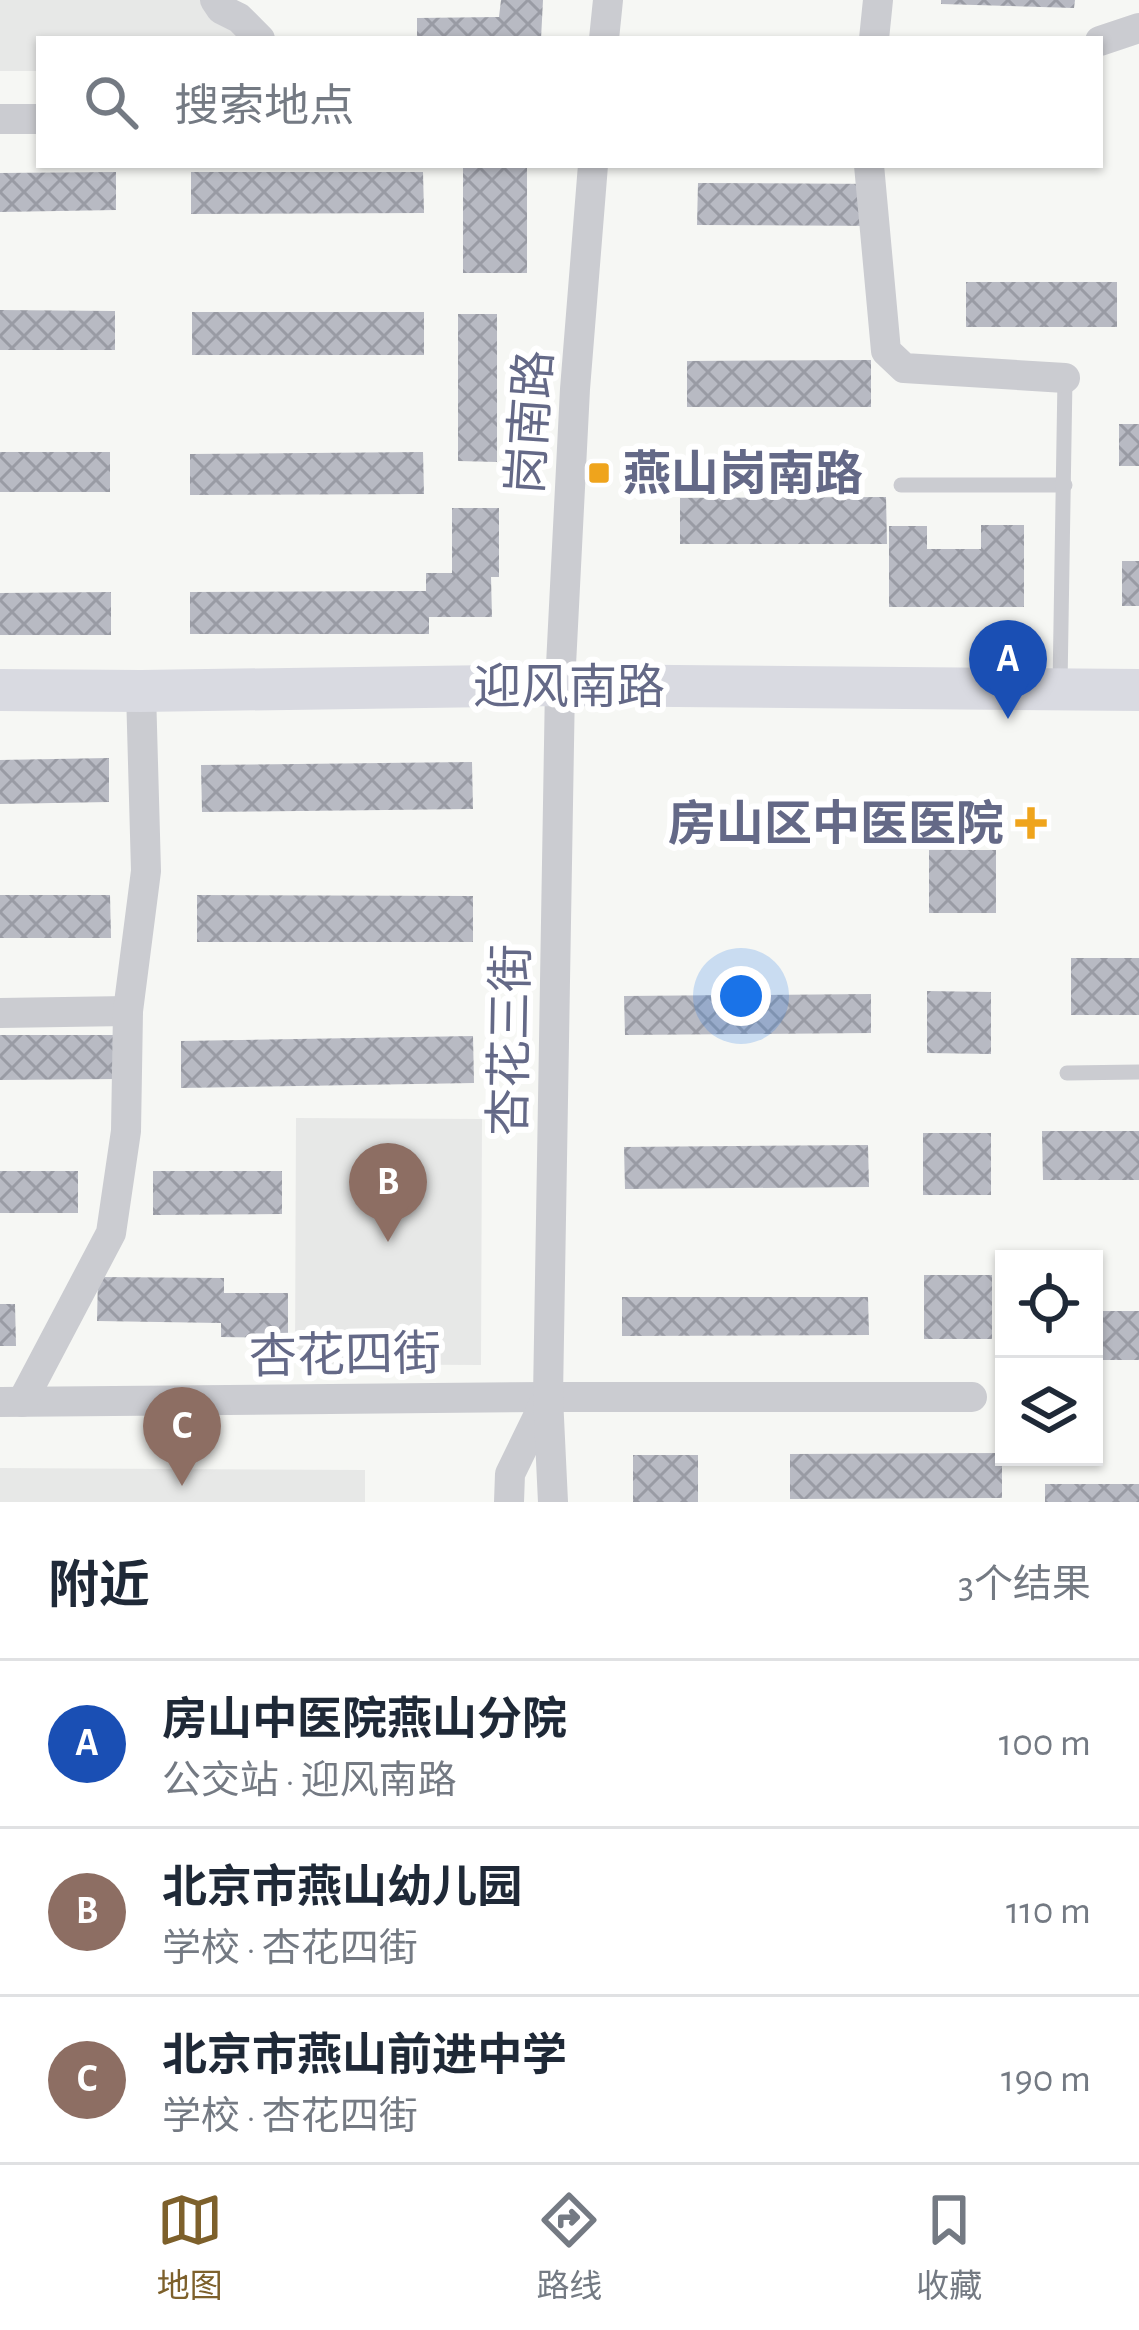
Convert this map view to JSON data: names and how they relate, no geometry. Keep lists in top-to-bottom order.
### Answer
{
  "streets": {
    "street": [
      "岗南路",
      "迎风南路",
      "杏花三街",
      "杏花四街"
    ]
  },
  "crossings": [
    ["岗南路", "迎风南路"],
    ["岗南路", "杏花三街"],
    ["迎风南路", "杏花三街"],
    ["杏花三街", "杏花四街"]
  ],
  "places": {
    "transit": ["燕山岗南路"],
    "health": ["房山区中医医院"]
  },
  "page": {
    "search": "搜索地点",
    "pins": ["A", "B", "C"],
    "heading": ["附近", "3个结果"],
    "list": [
      {
        "mark": "A",
        "name": "房山中医院燕山分院",
        "note": "公交站 · 迎风南路",
        "value": "100 m"
      },
      {
        "mark": "B",
        "name": "北京市燕山幼儿园",
        "note": "学校 · 杏花四街",
        "value": "110 m"
      },
      {
        "mark": "C",
        "name": "北京市燕山前进中学",
        "note": "学校 · 杏花四街",
        "value": "190 m"
      }
    ],
    "nav": ["地图", "路线", "收藏"]
  }
}
